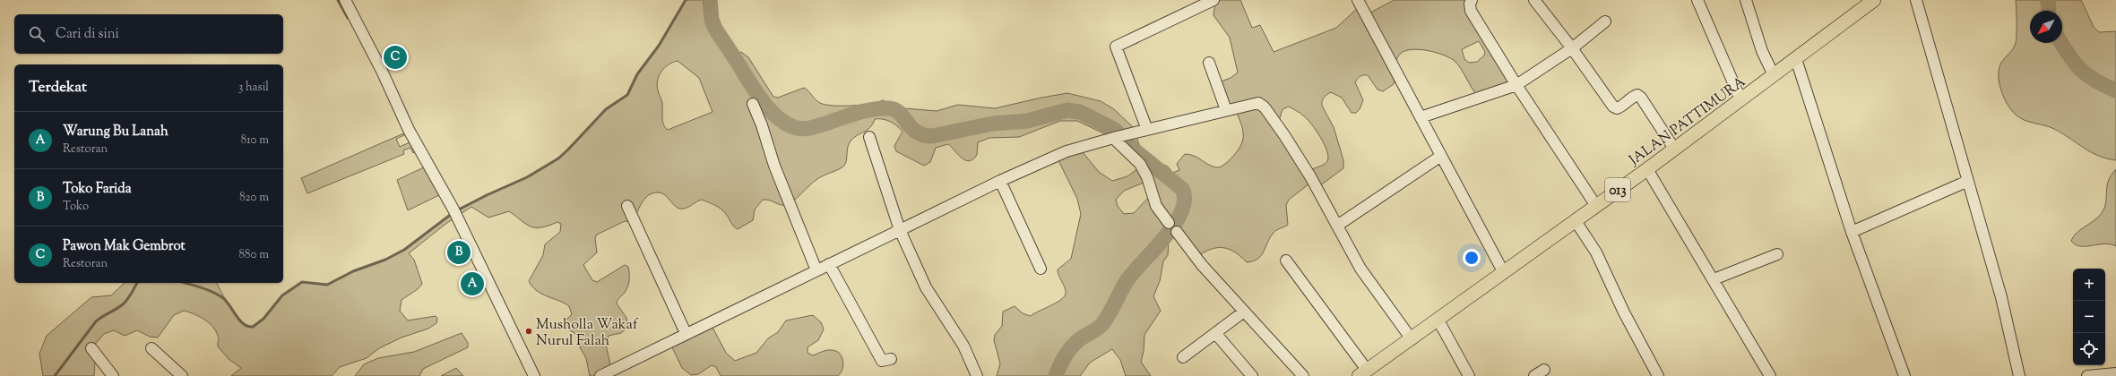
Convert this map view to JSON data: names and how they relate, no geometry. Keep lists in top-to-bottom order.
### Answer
{
  "streets": {
    "main road": ["JALAN PATTIMURA", "013"]
  },
  "places": ["Musholla Wakaf Nurul Falah"],
  "north": "bottom left",
  "page": {
    "search": "Cari di sini",
    "pins": ["C", "B", "A"],
    "heading": ["Terdekat", "3 hasil"],
    "list": [
      {
        "mark": "A",
        "name": "Warung Bu Lanah",
        "note": "Restoran",
        "value": "810 m"
      },
      {
        "mark": "B",
        "name": "Toko Farida",
        "note": "Toko",
        "value": "820 m"
      },
      {
        "mark": "C",
        "name": "Pawon Mak Gembrot",
        "note": "Restoran",
        "value": "880 m"
      }
    ],
    "map_buttons": ["+", "−"]
  }
}
